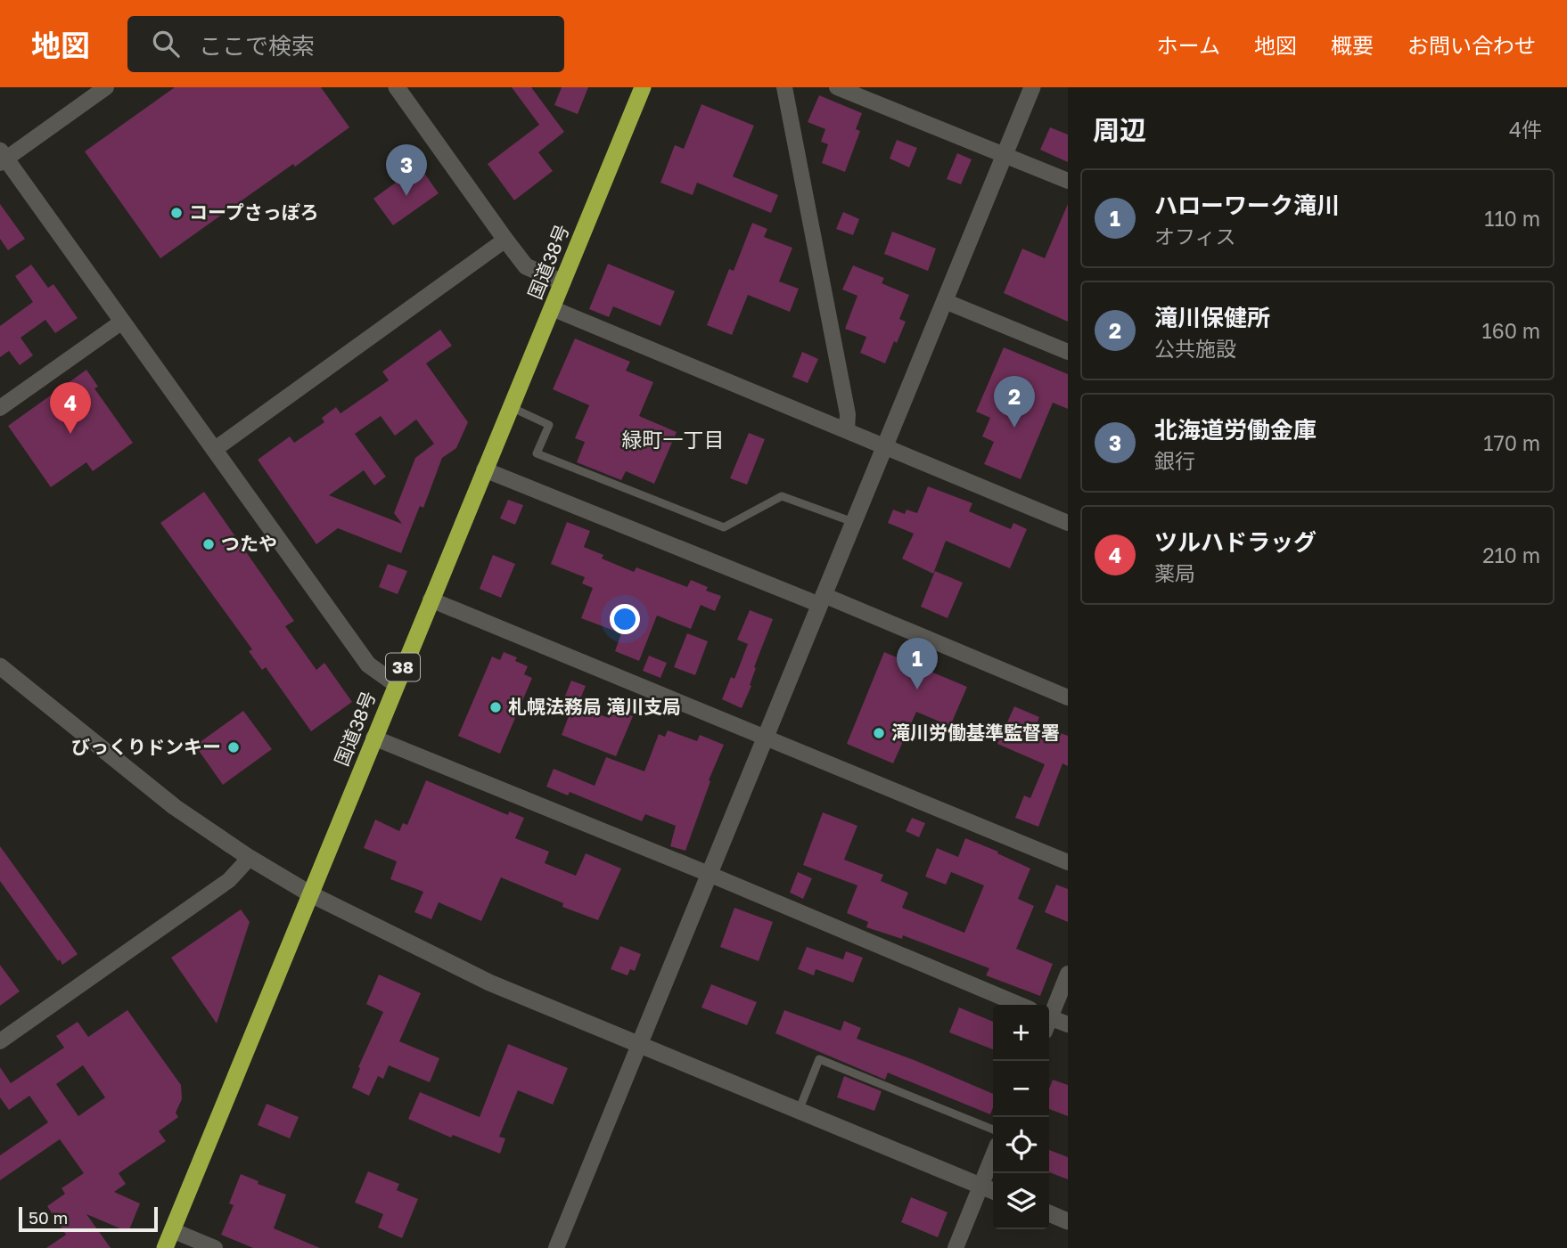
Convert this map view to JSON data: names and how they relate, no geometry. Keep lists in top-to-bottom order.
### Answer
{
  "streets": {
    "highway": ["国道38号", "38"]
  },
  "districts": ["緑町一丁目"],
  "places": [
    "コープさっぽろ",
    "つたや",
    "札幌法務局 滝川支局",
    "滝川労働基準監督署",
    "びっくりドンキー"
  ],
  "scale_bar": "50 m",
  "page": {
    "header": "地図",
    "search": "ここで検索",
    "nav": [
      "ホーム",
      "地図",
      "概要",
      "お問い合わせ"
    ],
    "heading": ["周辺", "4件"],
    "pins": [
      "3",
      "2",
      "4",
      "1"
    ],
    "list": [
      {
        "mark": "1",
        "name": "ハローワーク滝川",
        "note": "オフィス",
        "value": "110 m"
      },
      {
        "mark": "2",
        "name": "滝川保健所",
        "note": "公共施設",
        "value": "160 m"
      },
      {
        "mark": "3",
        "name": "北海道労働金庫",
        "note": "銀行",
        "value": "170 m"
      },
      {
        "mark": "4",
        "name": "ツルハドラッグ",
        "note": "薬局",
        "value": "210 m"
      }
    ],
    "map_buttons": ["+", "−"],
    "scale": "50 m"
  }
}
